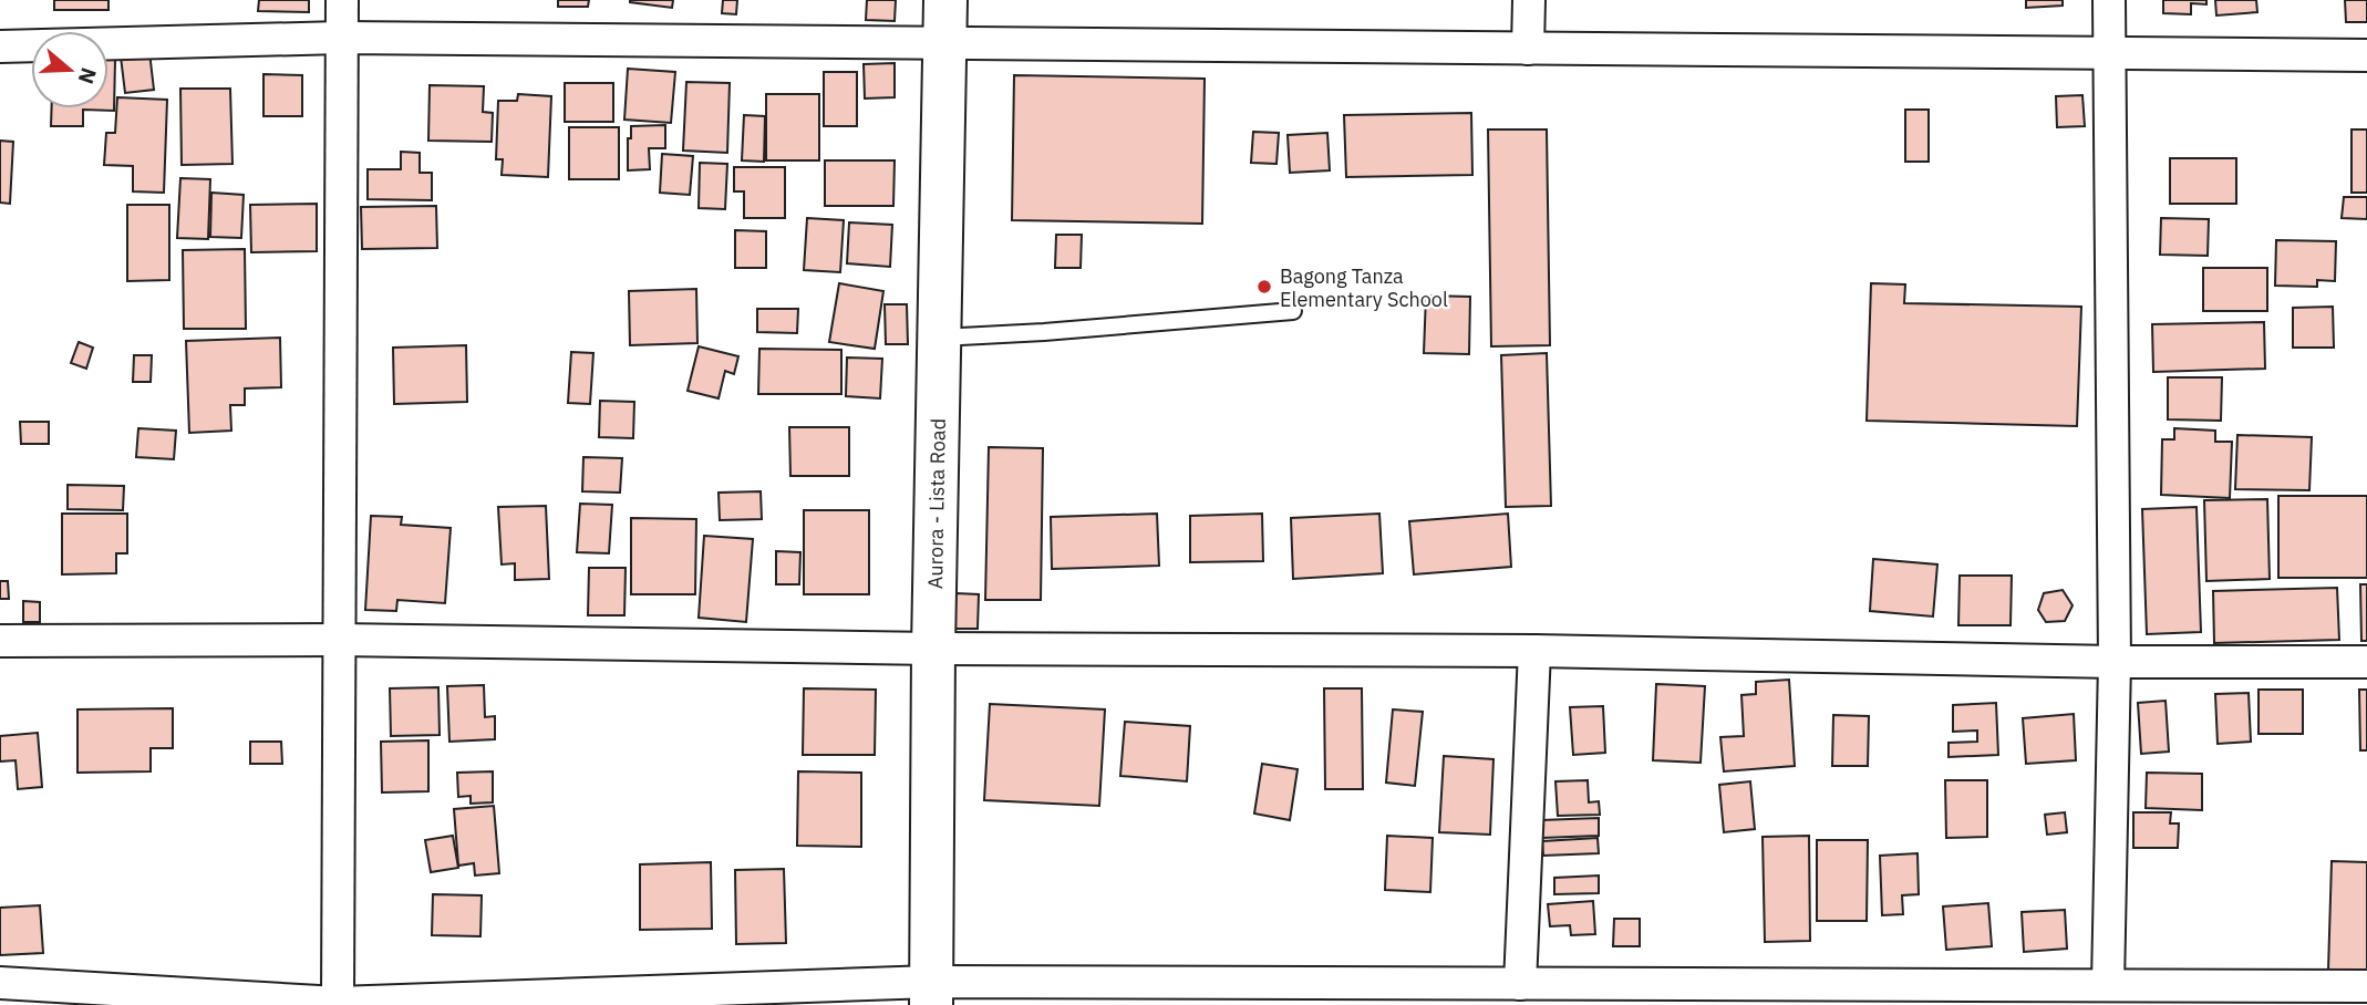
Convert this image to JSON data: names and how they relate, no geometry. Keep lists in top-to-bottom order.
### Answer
{
  "streets": {
    "street": ["Aurora - Lista Road"]
  },
  "places": ["Bagong Tanza Elementary School"],
  "north": "right"
}
